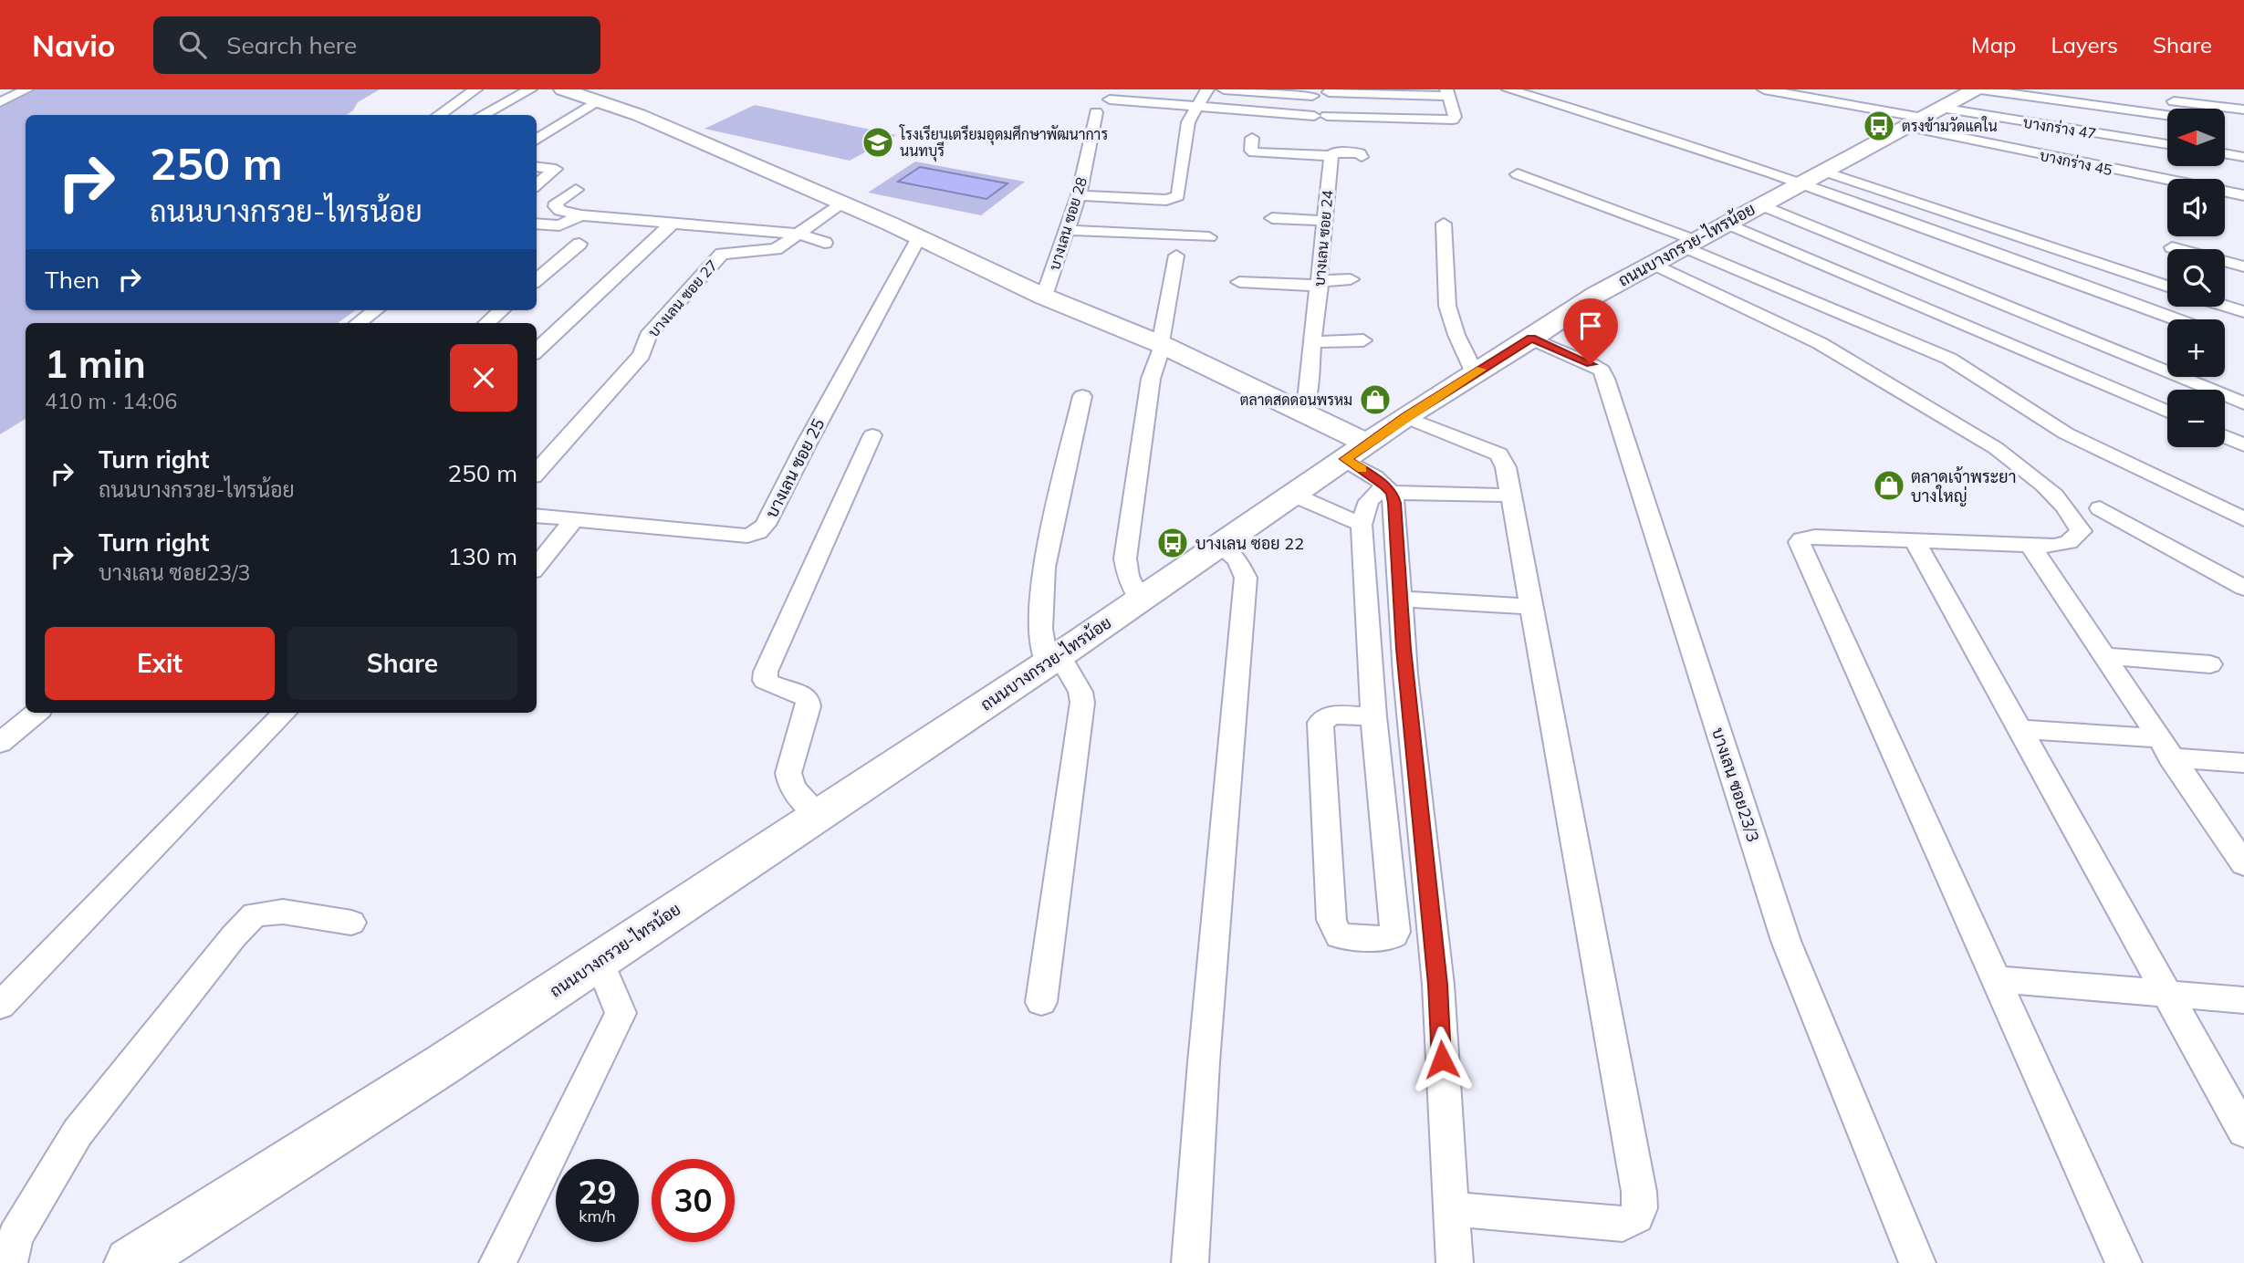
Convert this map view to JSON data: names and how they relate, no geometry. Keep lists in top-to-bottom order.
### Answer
{
  "streets": {
    "main road": ["ถนนบางกรวย-ไทรน้อย"],
    "street": [
      "บางกร่าง 47",
      "บางกร่าง 45",
      "บางเลน ซอย 28",
      "บางเลน ซอย 24",
      "บางเลน ซอย 27",
      "บางเลน ซอย 25",
      "บางเลน ซอย23/3"
    ]
  },
  "crossings": [
    ["บางกร่าง 47", "ถนนบางกรวย-ไทรน้อย"],
    ["บางกร่าง 45", "ถนนบางกรวย-ไทรน้อย"],
    ["ถนนบางกรวย-ไทรน้อย", "บางเลน ซอย23/3"]
  ],
  "places": {
    "bus stop": ["ตรงข้ามวัดแคใน", "บางเลน ซอย 22"],
    "school or university": ["โรงเรียนเตรียมอุดมศึกษาพัฒนาการ นนทบุรี"],
    "shop": ["ตลาดสดดอนพรหม", "ตลาดเจ้าพระยา บางใหญ่"]
  },
  "north": "left",
  "page": {
    "header": "Navio",
    "search": "Search here",
    "nav": ["Map", "Layers", "Share"],
    "map_buttons": ["+", "−"],
    "turn": ["250 m", "ถนนบางกรวย-ไทรน้อย"],
    "then": "Then",
    "heading": ["1 min", "410 m · 14:06"],
    "list": [
      {
        "name": "Turn right",
        "note": "ถนนบางกรวย-ไทรน้อย",
        "value": "250 m"
      },
      {
        "name": "Turn right",
        "note": "บางเลน ซอย23/3",
        "value": "130 m"
      }
    ],
    "buttons": ["Exit", "Share"],
    "speed": "29 km/h",
    "limit": "30"
  }
}
